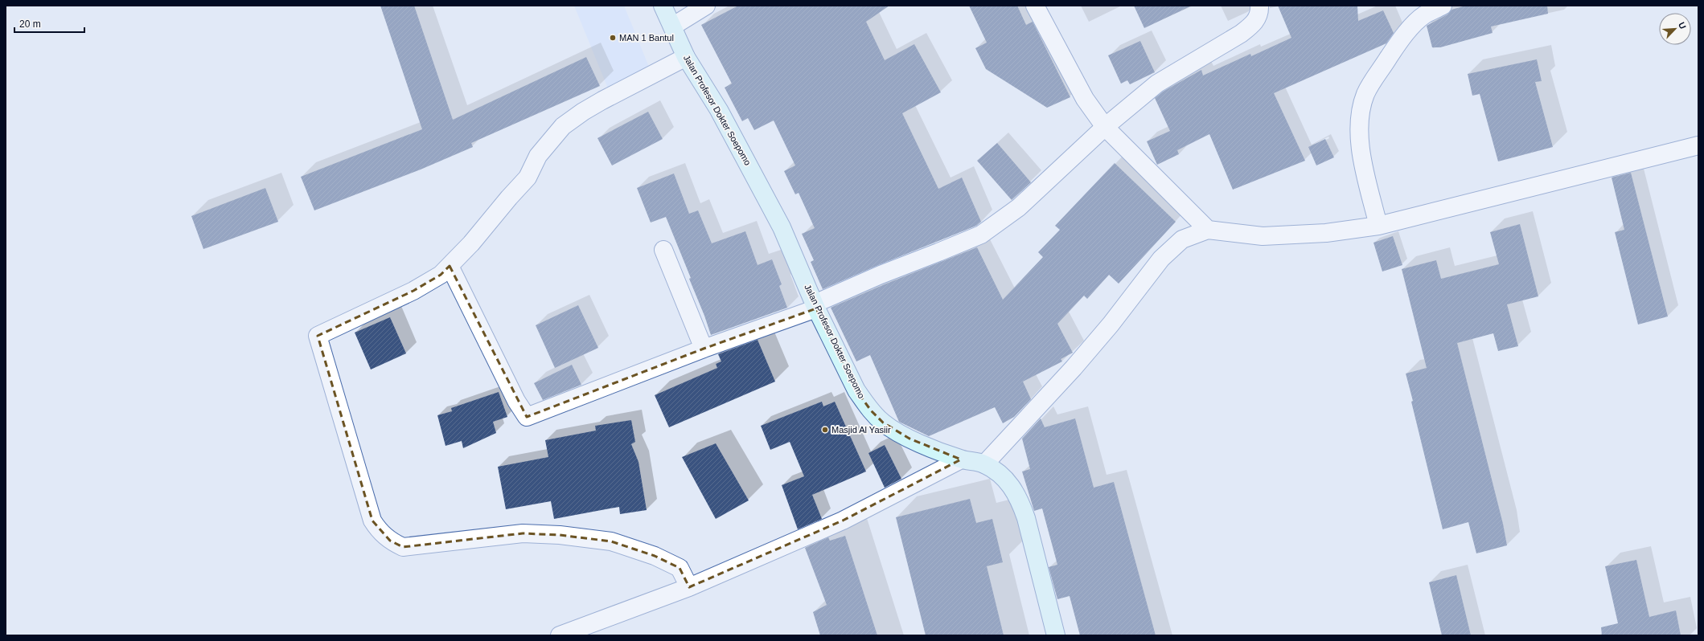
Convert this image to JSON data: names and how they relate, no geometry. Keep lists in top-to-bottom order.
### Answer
{
  "streets": {
    "main road": ["Jalan Profesor Dokter Soepomo"]
  },
  "places": ["MAN 1 Bantul", "Masjid Al Yasiir"],
  "scale_bar": "20 m",
  "north": "top right"
}
